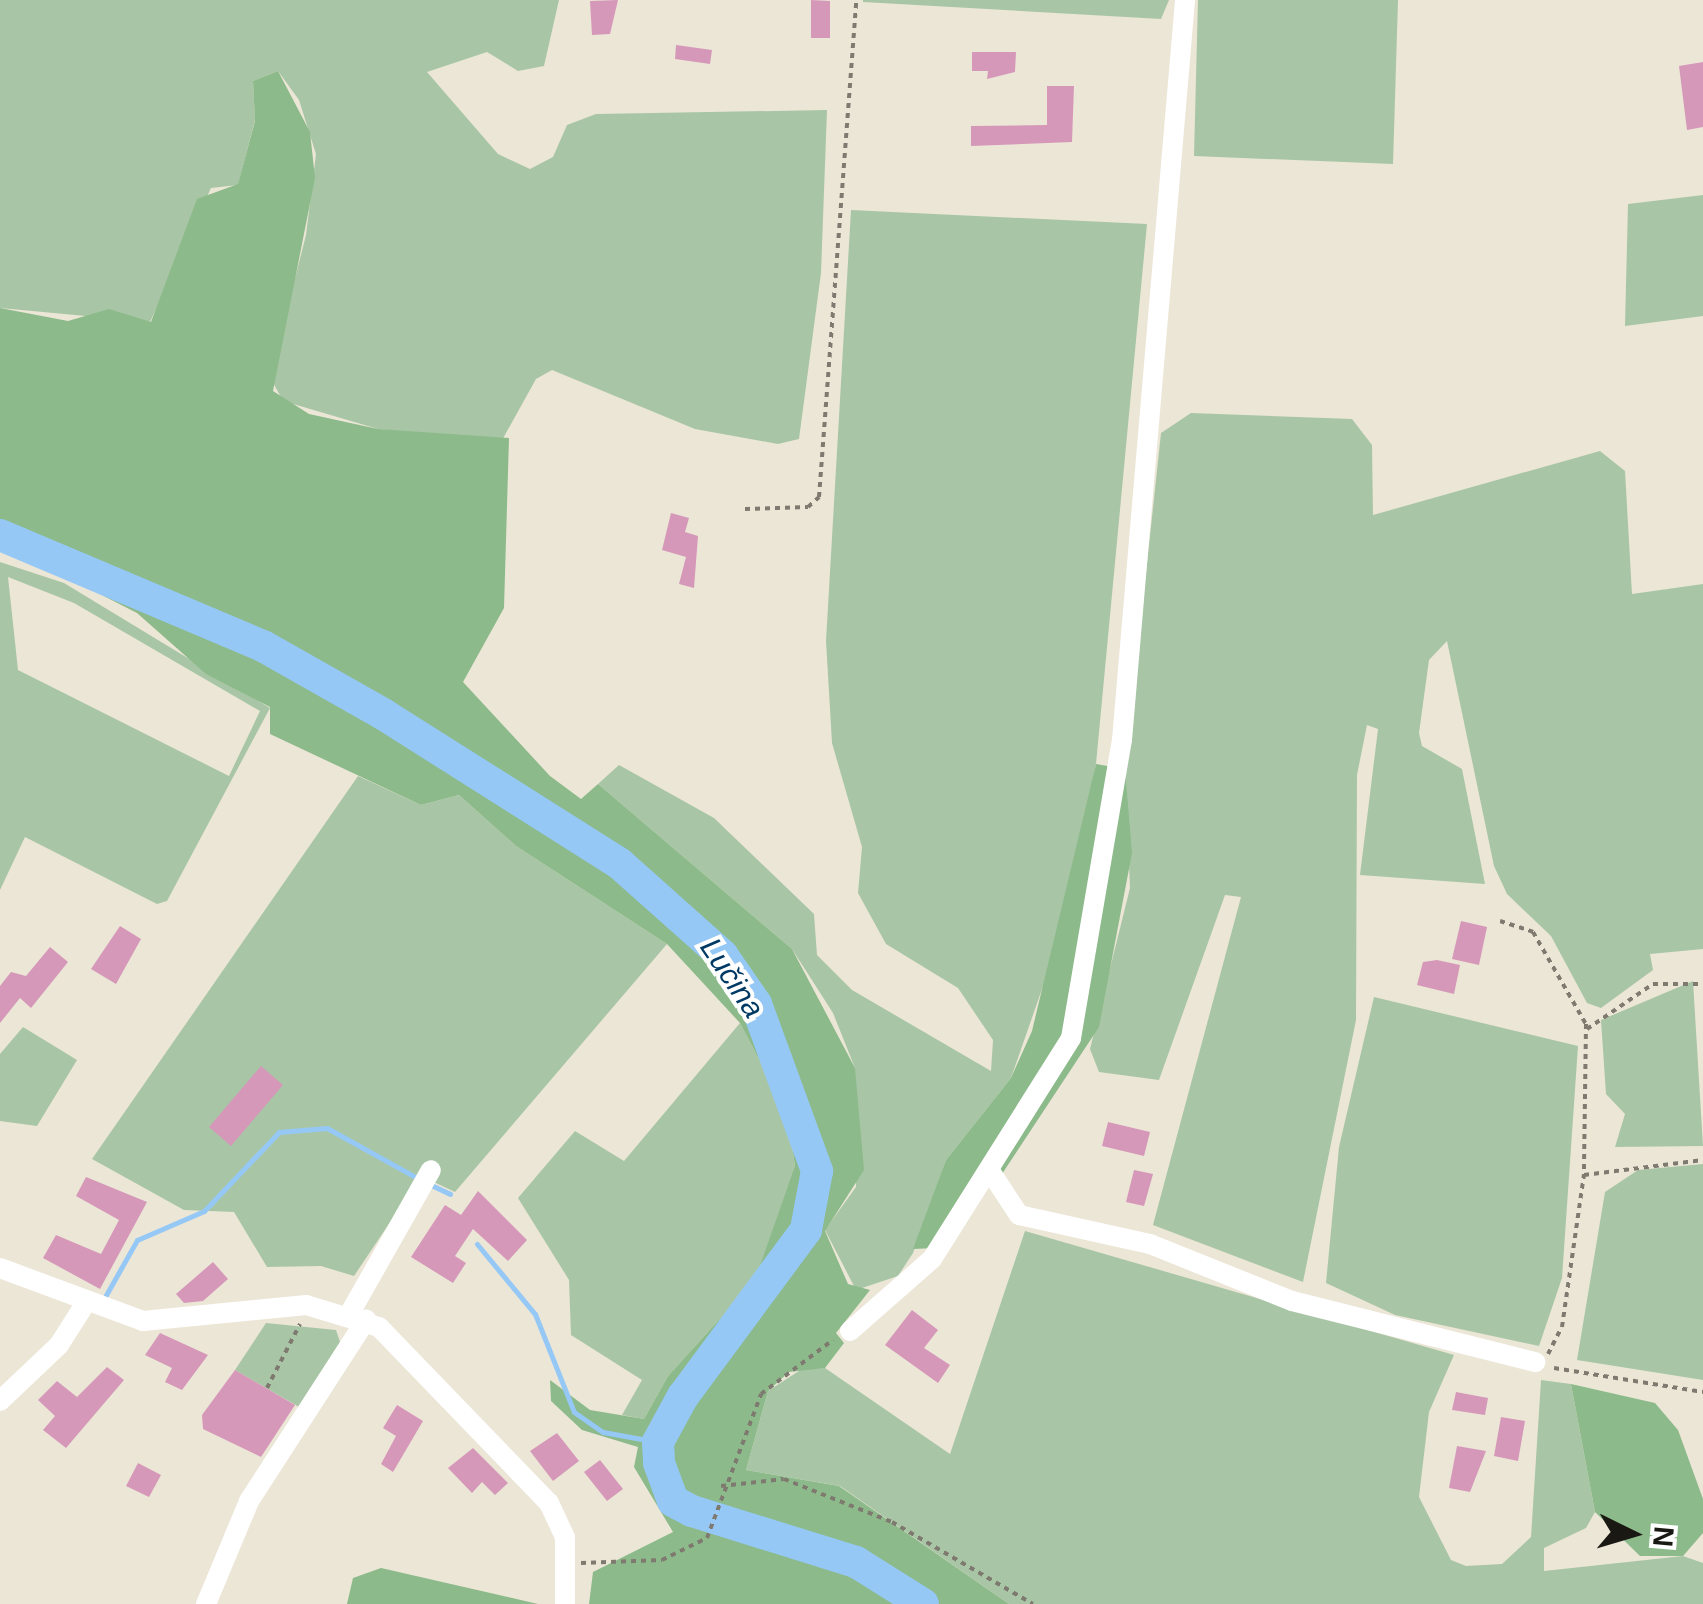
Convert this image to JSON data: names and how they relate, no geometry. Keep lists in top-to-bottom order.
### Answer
{
  "water": ["Lučina"],
  "north": "right"
}
